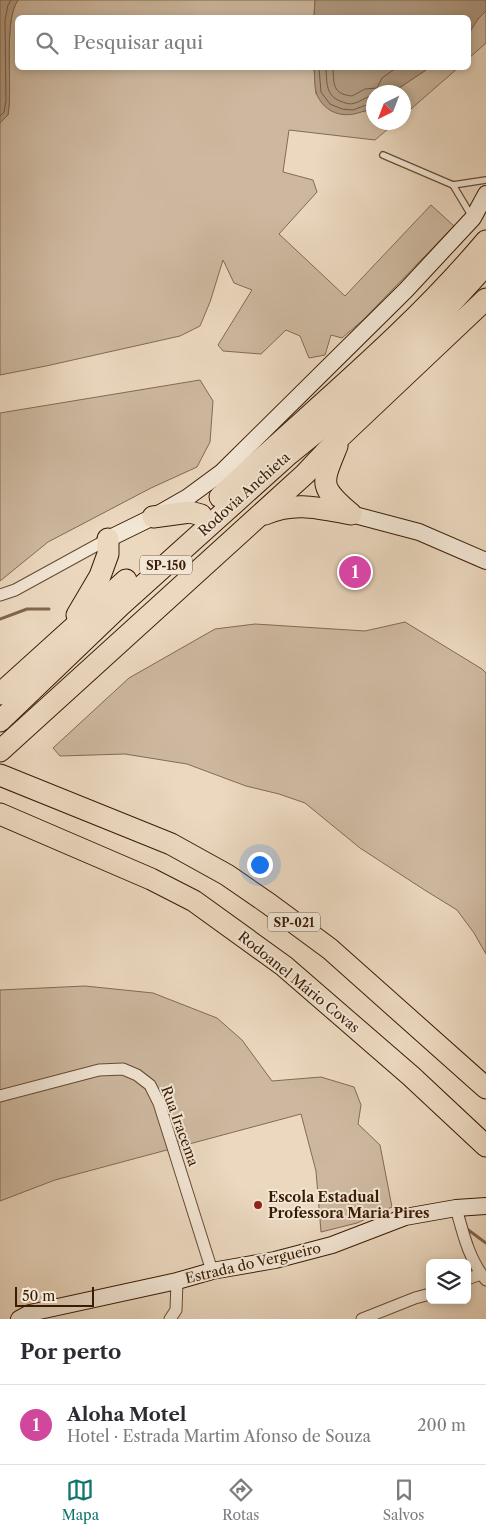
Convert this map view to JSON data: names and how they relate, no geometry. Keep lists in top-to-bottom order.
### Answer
{
  "streets": {
    "highway": [
      "Rodovia Anchieta",
      "SP-150",
      "SP-021",
      "Rodoanel Mário Covas"
    ],
    "street": ["Rua Iracema", "Estrada do Vergueiro"]
  },
  "crossings": [
    ["Rua Iracema", "Estrada do Vergueiro"]
  ],
  "places": ["Escola Estadual Professora Maria Pires"],
  "scale_bar": "50 m",
  "north": "bottom left",
  "page": {
    "search": "Pesquisar aqui",
    "pins": "1",
    "scale": "50 m",
    "heading": "Por perto",
    "list": [
      {
        "mark": "1",
        "name": "Aloha Motel",
        "note": "Hotel · Estrada Martim Afonso de Souza",
        "value": "200 m"
      }
    ],
    "nav": ["Mapa", "Rotas", "Salvos"]
  }
}
